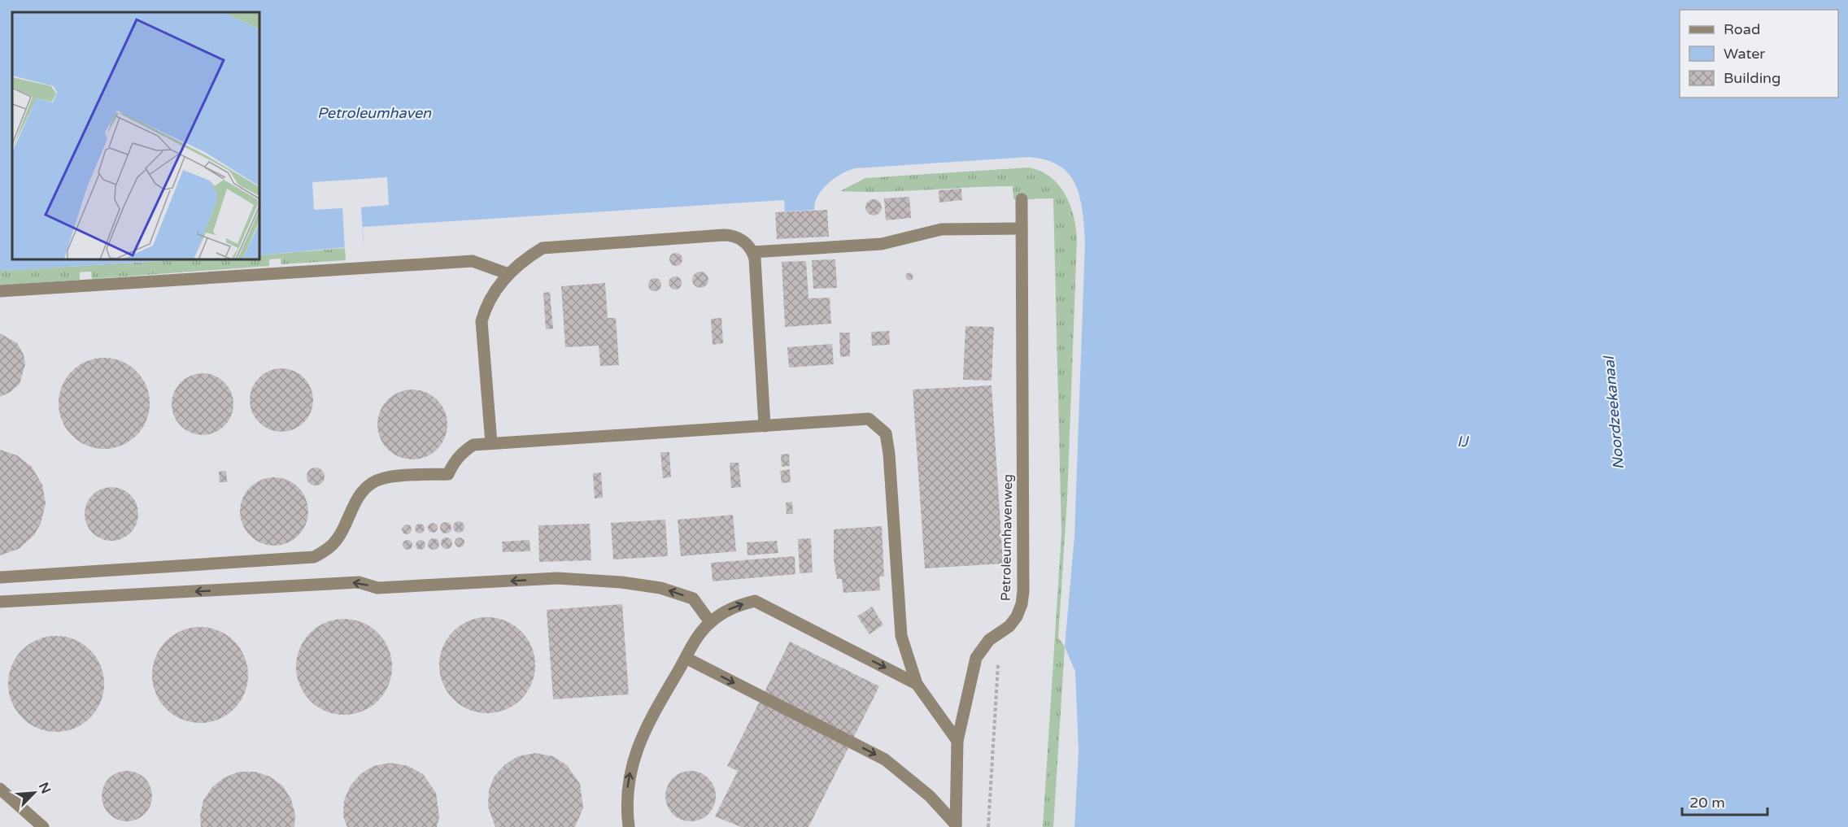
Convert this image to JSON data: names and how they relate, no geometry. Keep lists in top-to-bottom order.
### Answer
{
  "streets": {
    "lane": ["Petroleumhavenweg"]
  },
  "water": ["Petroleumhaven", "Noordzeekanaal", "IJ"],
  "legend": ["Road", "Water", "Building"],
  "scale_bar": "20 m",
  "north": "top right"
}
